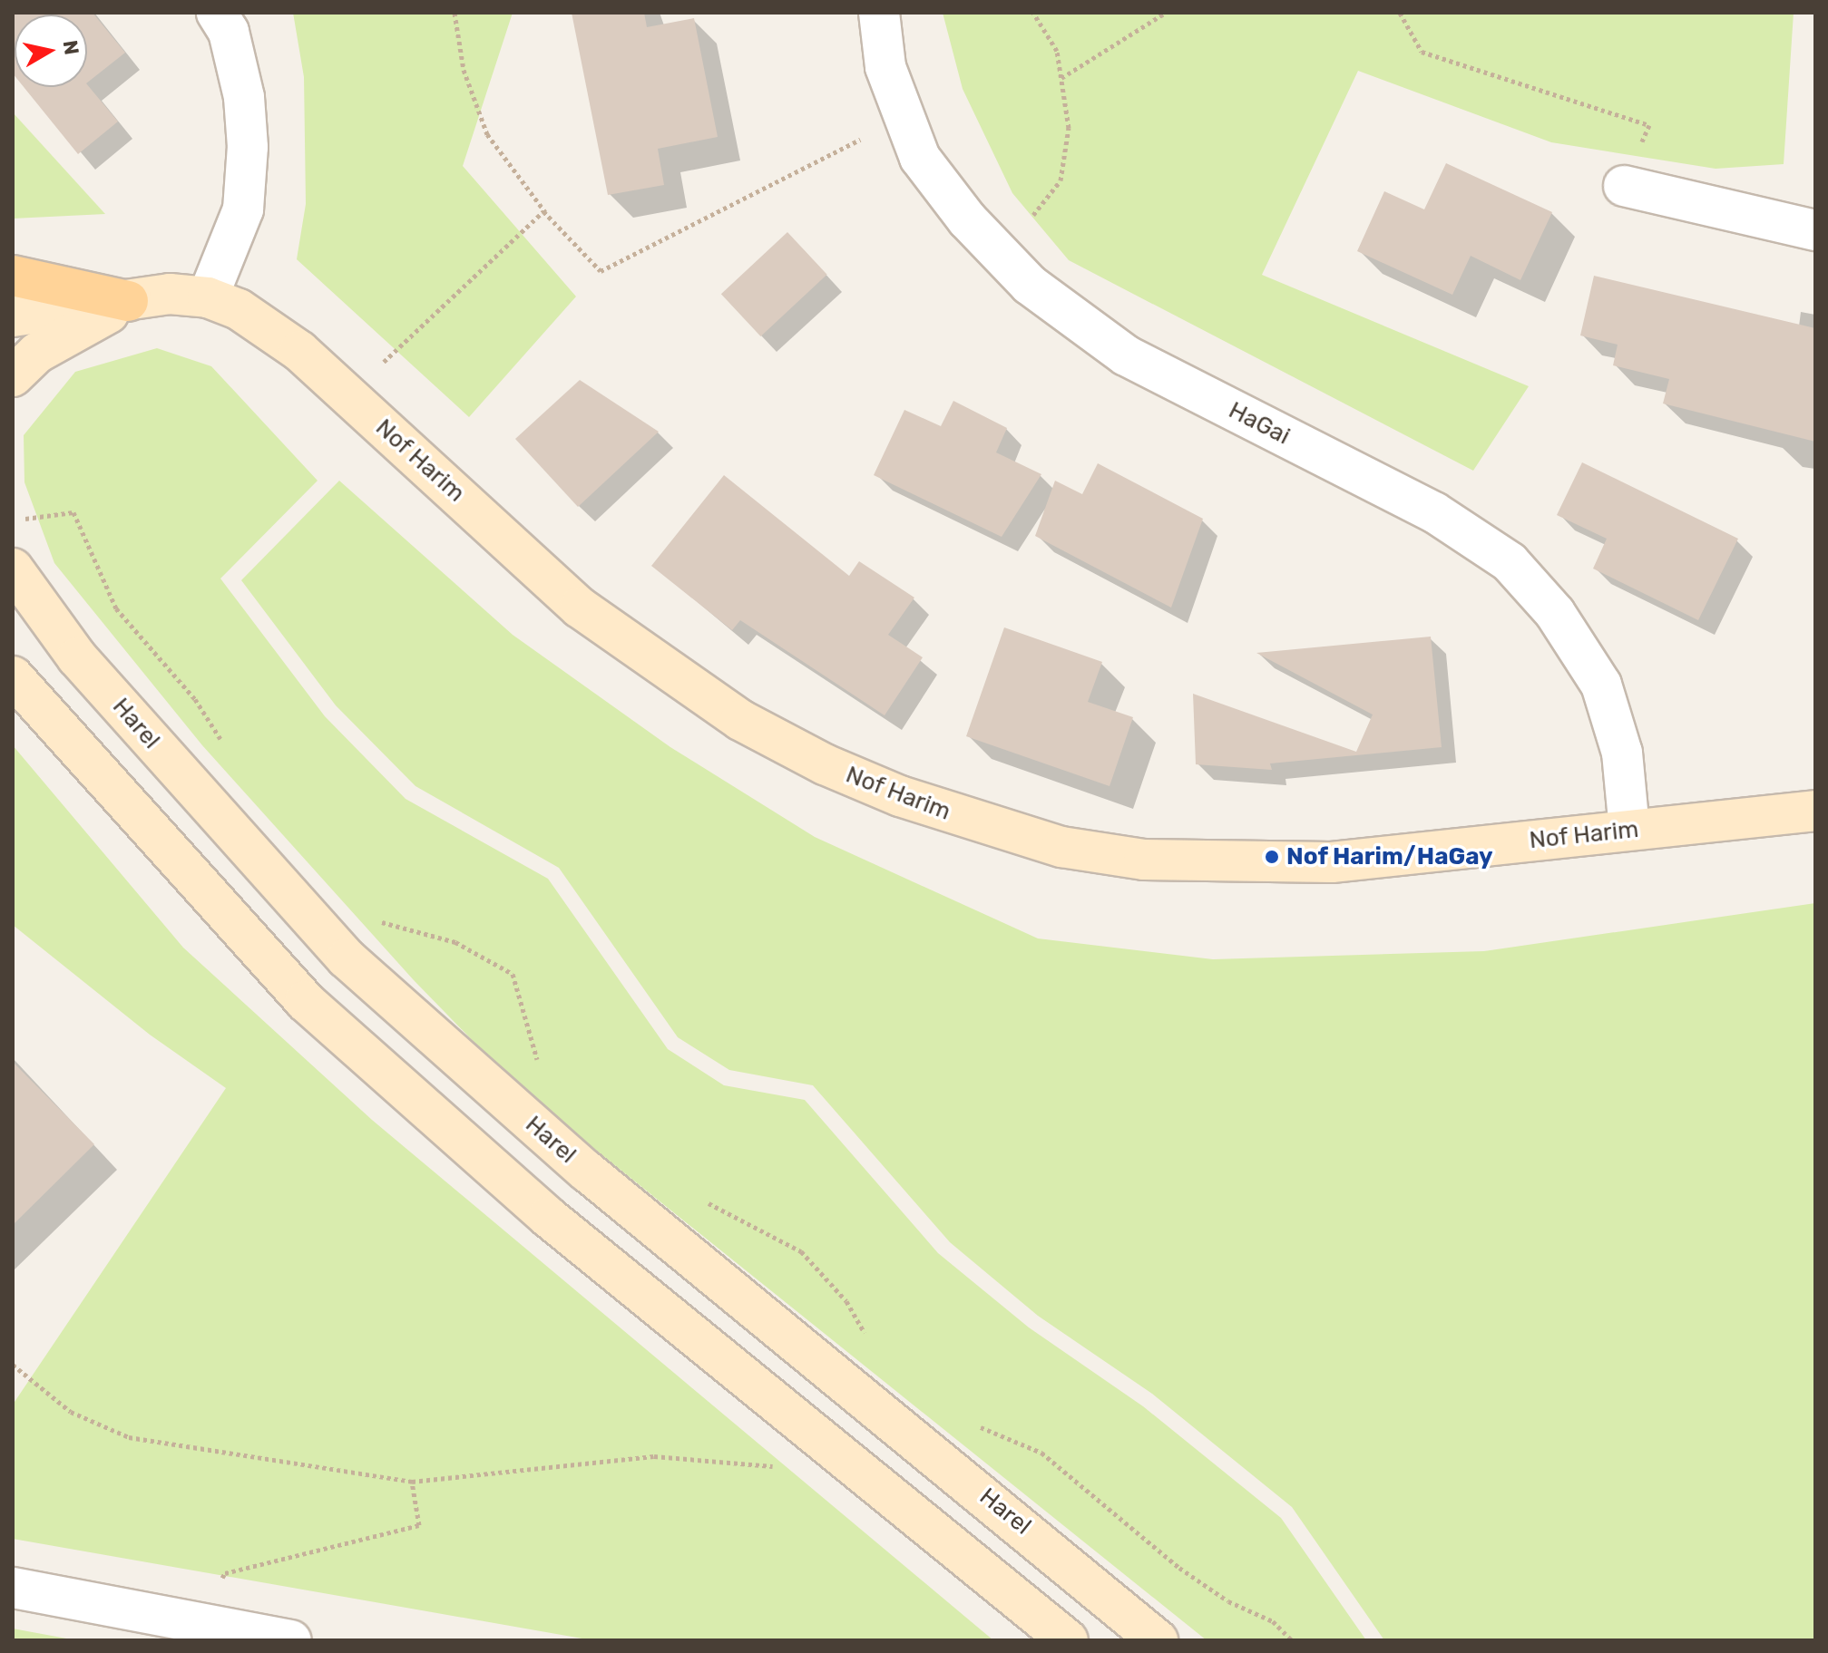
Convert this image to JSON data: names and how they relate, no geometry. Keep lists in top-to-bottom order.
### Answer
{
  "streets": {
    "main road": ["Nof Harim", "Harel"],
    "street": ["HaGai"]
  },
  "crossings": [
    ["HaGai", "Nof Harim"]
  ],
  "places": ["Nof Harim/HaGay"],
  "north": "right"
}
